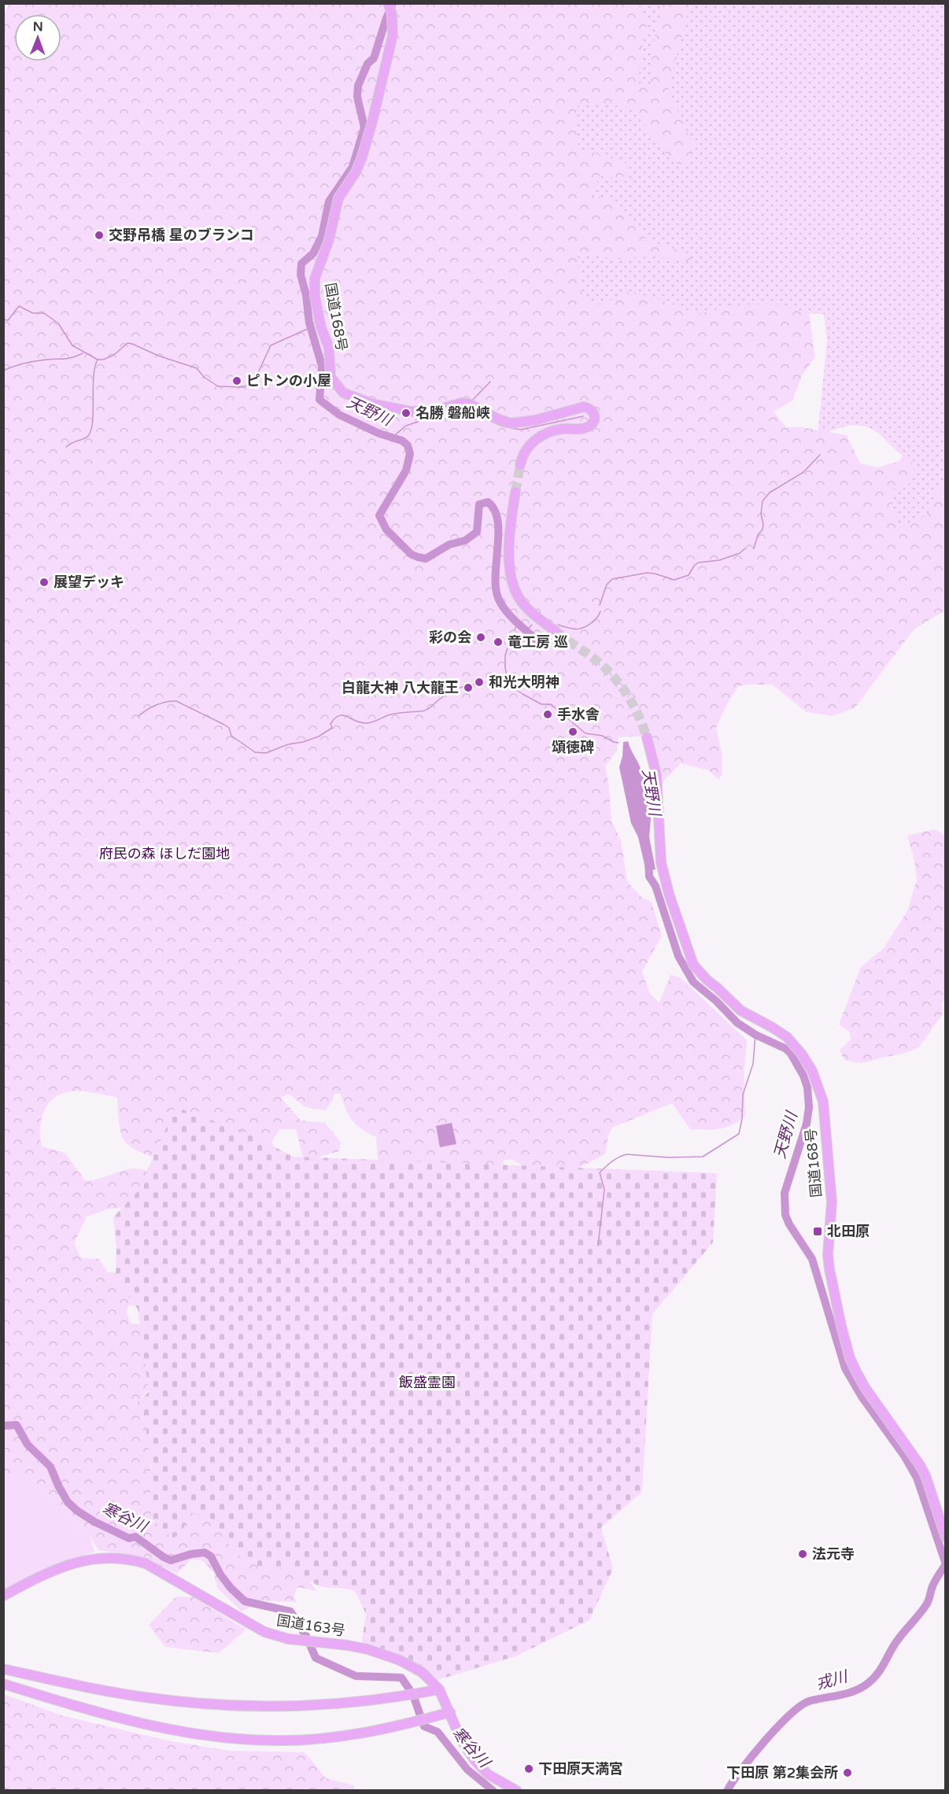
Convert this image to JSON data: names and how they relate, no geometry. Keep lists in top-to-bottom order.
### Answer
{
  "streets": {
    "highway": ["国道168号", "国道163号"]
  },
  "water": ["天野川", "寒谷川", "戎川"],
  "parks": ["府民の森 ほしだ園地", "飯盛霊園"],
  "places": {
    "other": [
      "交野吊橋 星のブランコ",
      "ピトンの小屋",
      "名勝 磐船峡",
      "展望デッキ",
      "彩の会",
      "竜工房 巡",
      "和光大明神",
      "白龍大神 八大龍王",
      "手水舎",
      "頌徳碑",
      "法元寺",
      "下田原天満宮",
      "下田原 第2集会所"
    ],
    "transit": ["北田原"]
  },
  "north": "top"
}
